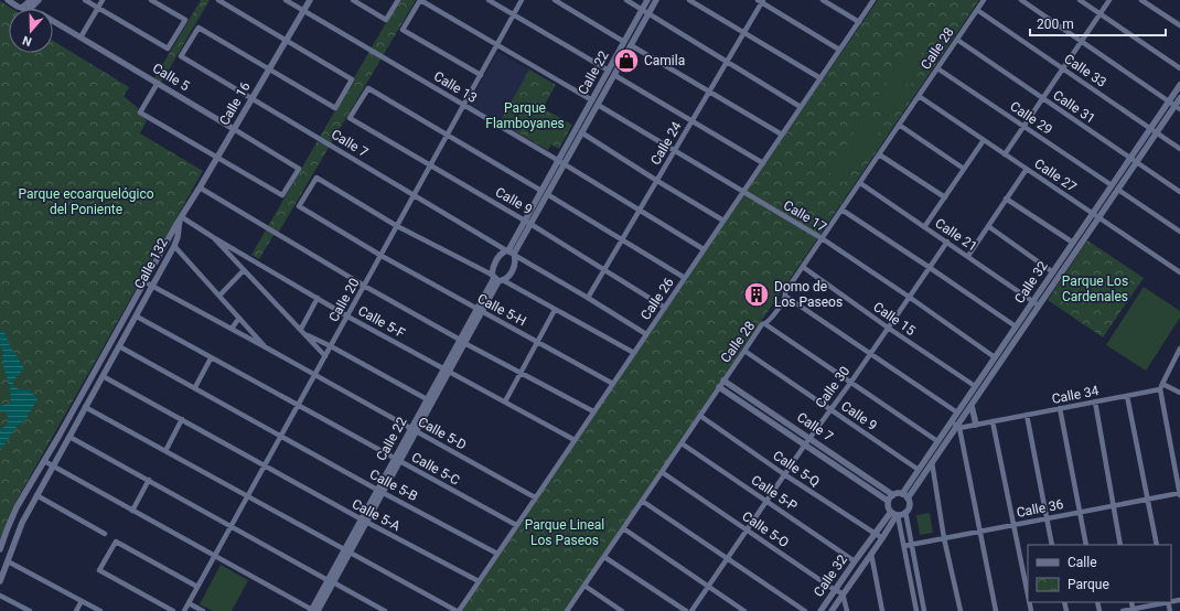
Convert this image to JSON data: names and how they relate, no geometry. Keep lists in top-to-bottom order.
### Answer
{
  "streets": {
    "street": [
      "Calle 28",
      "Calle 33",
      "Calle 22",
      "Calle 5",
      "Calle 13",
      "Calle 16",
      "Calle 31",
      "Calle 29",
      "Calle 7",
      "Calle 24",
      "Calle 27",
      "Calle 9",
      "Calle 17",
      "Calle 21",
      "Calle 132",
      "Calle 32",
      "Calle 26",
      "Calle 20",
      "Calle 5-H",
      "Calle 15",
      "Calle 5-F",
      "Calle 30",
      "Calle 34",
      "Calle 5-D",
      "Calle 5-C",
      "Calle 5-Q",
      "Calle 5-B",
      "Calle 5-P",
      "Calle 36",
      "Calle 5-A",
      "Calle 5-O"
    ]
  },
  "crossings": [
    ["Calle 28", "Calle 33"],
    ["Calle 28", "Calle 31"],
    ["Calle 28", "Calle 29"],
    ["Calle 28", "Calle 7"],
    ["Calle 28", "Calle 27"],
    ["Calle 28", "Calle 9"],
    ["Calle 28", "Calle 17"],
    ["Calle 28", "Calle 21"],
    ["Calle 28", "Calle 15"],
    ["Calle 28", "Calle 5-Q"],
    ["Calle 28", "Calle 5-P"],
    ["Calle 28", "Calle 5-O"],
    ["Calle 33", "Calle 32"],
    ["Calle 22", "Calle 13"],
    ["Calle 22", "Calle 7"],
    ["Calle 22", "Calle 9"],
    ["Calle 22", "Calle 17"],
    ["Calle 22", "Calle 5-H"],
    ["Calle 22", "Calle 5-F"],
    ["Calle 22", "Calle 5-D"],
    ["Calle 22", "Calle 5-C"],
    ["Calle 22", "Calle 5-B"],
    ["Calle 22", "Calle 5-A"],
    ["Calle 5", "Calle 16"],
    ["Calle 13", "Calle 16"],
    ["Calle 13", "Calle 24"],
    ["Calle 13", "Calle 26"],
    ["Calle 13", "Calle 20"],
    ["Calle 16", "Calle 7"],
    ["Calle 16", "Calle 132"],
    ["Calle 16", "Calle 5-F"],
    ["Calle 31", "Calle 32"],
    ["Calle 29", "Calle 32"],
    ["Calle 7", "Calle 24"],
    ["Calle 7", "Calle 32"],
    ["Calle 7", "Calle 26"],
    ["Calle 7", "Calle 20"],
    ["Calle 7", "Calle 30"],
    ["Calle 24", "Calle 9"],
    ["Calle 24", "Calle 17"],
    ["Calle 27", "Calle 32"],
    ["Calle 9", "Calle 32"],
    ["Calle 9", "Calle 26"],
    ["Calle 9", "Calle 20"],
    ["Calle 9", "Calle 30"],
    ["Calle 17", "Calle 32"],
    ["Calle 17", "Calle 26"],
    ["Calle 17", "Calle 20"],
    ["Calle 17", "Calle 30"],
    ["Calle 21", "Calle 32"],
    ["Calle 21", "Calle 30"],
    ["Calle 132", "Calle 5-F"],
    ["Calle 132", "Calle 5-D"],
    ["Calle 132", "Calle 5-C"],
    ["Calle 132", "Calle 5-B"],
    ["Calle 132", "Calle 5-A"],
    ["Calle 32", "Calle 15"],
    ["Calle 32", "Calle 34"],
    ["Calle 32", "Calle 5-Q"],
    ["Calle 32", "Calle 5-P"],
    ["Calle 32", "Calle 5-O"],
    ["Calle 26", "Calle 5-H"],
    ["Calle 26", "Calle 5-F"],
    ["Calle 26", "Calle 5-D"],
    ["Calle 26", "Calle 5-C"],
    ["Calle 26", "Calle 5-B"],
    ["Calle 26", "Calle 5-A"],
    ["Calle 20", "Calle 5-H"],
    ["Calle 20", "Calle 5-F"],
    ["Calle 20", "Calle 5-D"],
    ["Calle 20", "Calle 5-C"],
    ["Calle 20", "Calle 5-B"],
    ["Calle 20", "Calle 5-A"],
    ["Calle 15", "Calle 30"],
    ["Calle 30", "Calle 5-Q"],
    ["Calle 30", "Calle 5-P"],
    ["Calle 30", "Calle 5-O"]
  ],
  "parks": [
    "Parque Flamboyanes",
    "Parque ecoarquelógico del Poniente",
    "Parque Los Cardenales",
    "Parque Lineal Los Paseos"
  ],
  "places": {
    "shop": ["Camila"],
    "building": ["Domo de Los Paseos"]
  },
  "legend": ["Calle", "Parque"],
  "scale_bar": "200 m",
  "north": "bottom"
}
